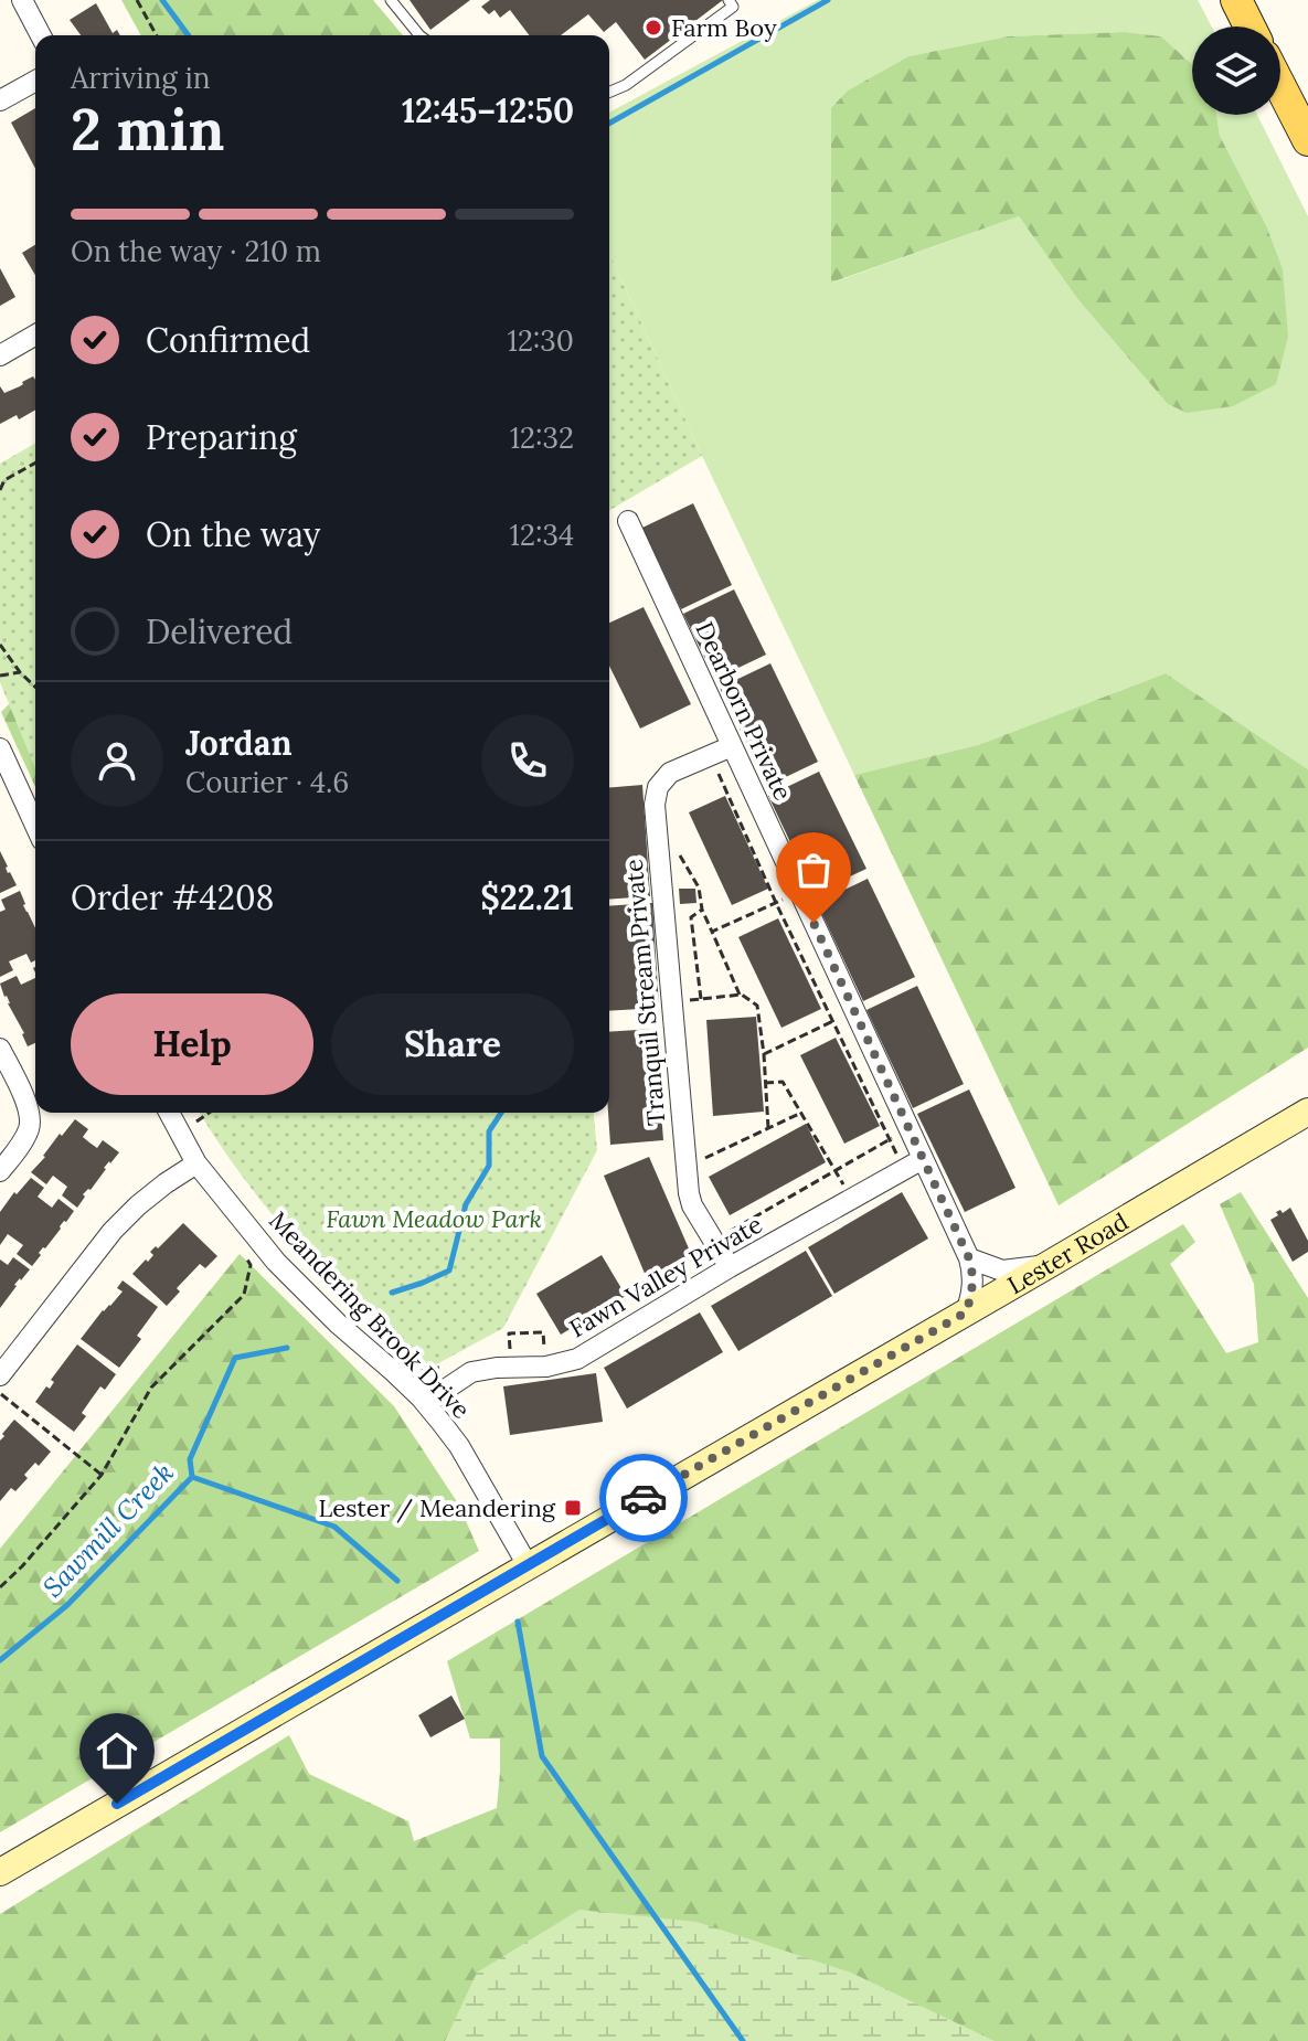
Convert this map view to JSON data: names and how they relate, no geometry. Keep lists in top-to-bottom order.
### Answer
{
  "streets": {
    "main road": ["Lester Road"],
    "street": [
      "Dearborn Private",
      "Tranquil Stream Private",
      "Fawn Valley Private",
      "Meandering Brook Drive"
    ]
  },
  "crossings": [
    ["Dearborn Private", "Tranquil Stream Private"],
    ["Dearborn Private", "Lester Road"],
    ["Dearborn Private", "Fawn Valley Private"],
    ["Tranquil Stream Private", "Fawn Valley Private"],
    ["Lester Road", "Meandering Brook Drive"],
    ["Fawn Valley Private", "Meandering Brook Drive"]
  ],
  "water": ["Sawmill Creek"],
  "parks": ["Fawn Meadow Park"],
  "places": {
    "other": ["Farm Boy"],
    "transit": ["Lester / Meandering"]
  },
  "page": {
    "heading": ["2 min", "Arriving in", "12:45–12:50"],
    "panel": [
      "Jordan",
      "Courier · 4.6",
      "Order #4208",
      "$22.21"
    ],
    "bar": "On the way · 210 m",
    "list": [
      ["Confirmed", "12:30"],
      ["Preparing", "12:32"],
      ["On the way", "12:34"],
      "Delivered"
    ],
    "buttons": ["Help", "Share"]
  }
}
